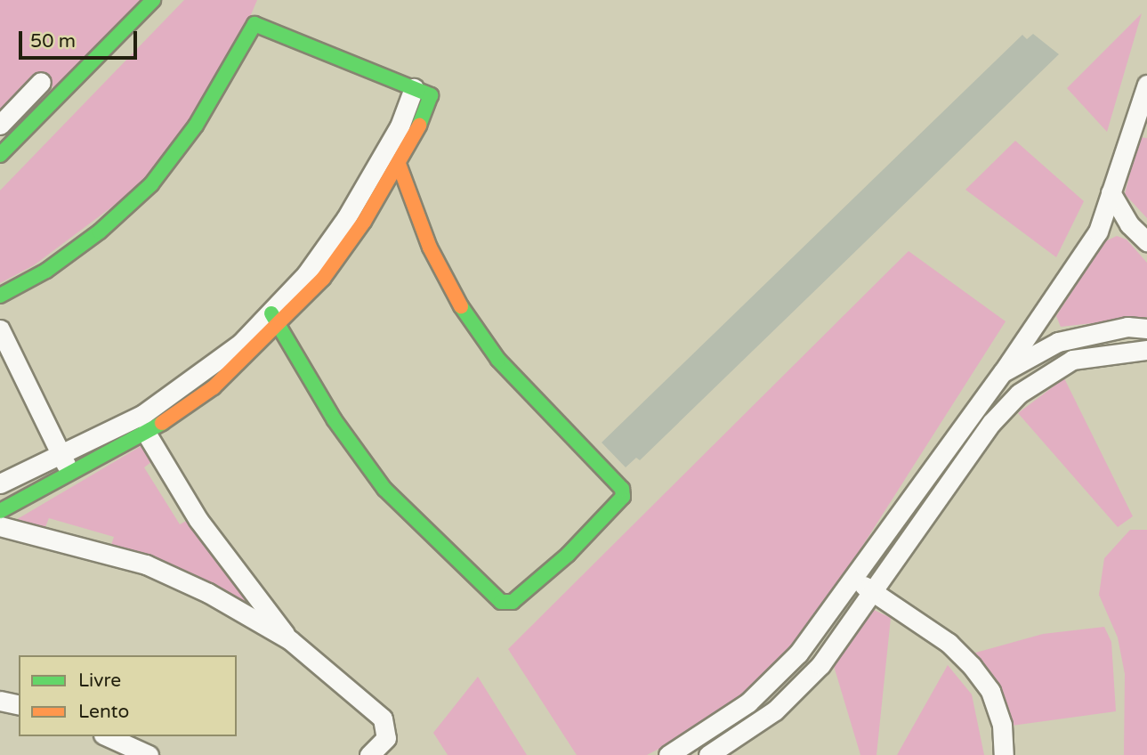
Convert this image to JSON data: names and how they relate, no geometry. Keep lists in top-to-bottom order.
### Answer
{
  "legend": ["Livre", "Lento"],
  "scale_bar": "50 m"
}
